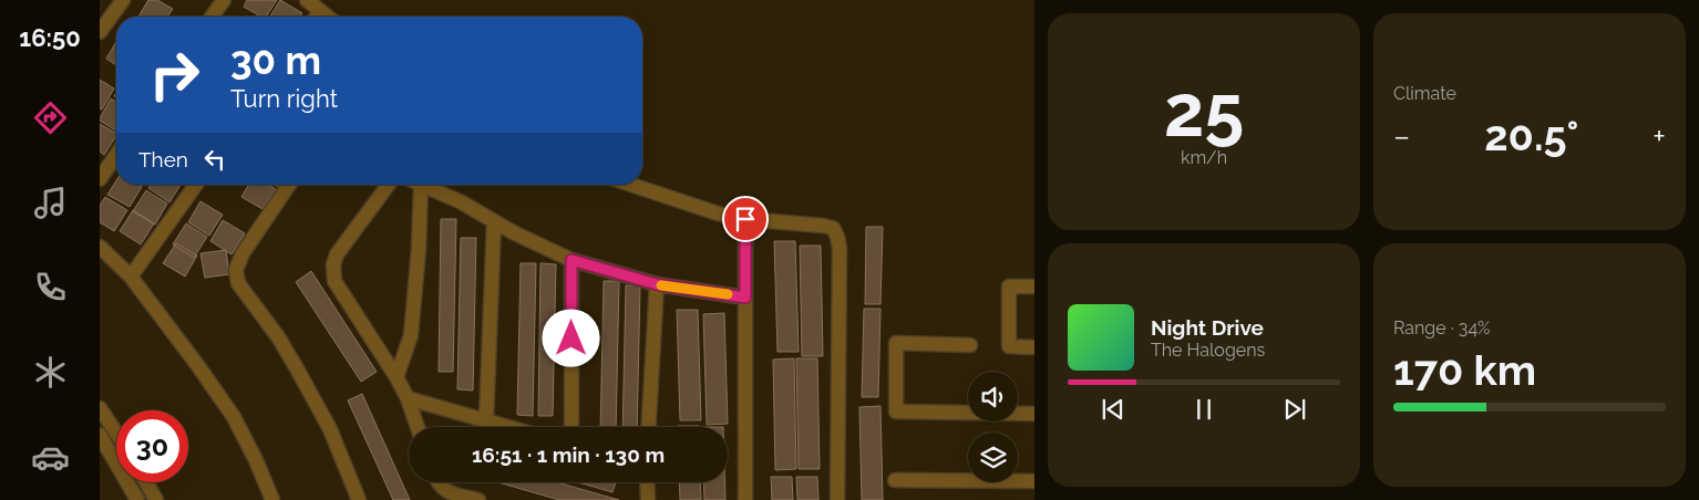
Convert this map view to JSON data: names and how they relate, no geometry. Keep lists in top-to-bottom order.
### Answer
{
  "page": {
    "tabs": "16:50",
    "tile": [
      ["25", "km/h"],
      "Climate",
      ["Range · 34%", "170 km"]
    ],
    "turn": ["30 m", "Turn right"],
    "heat": ["−", "20.5°", "+"],
    "then": "Then",
    "song": ["Night Drive", "The Halogens"],
    "limit": "30",
    "trip": "16:51 · 1 min · 130 m"
  }
}
